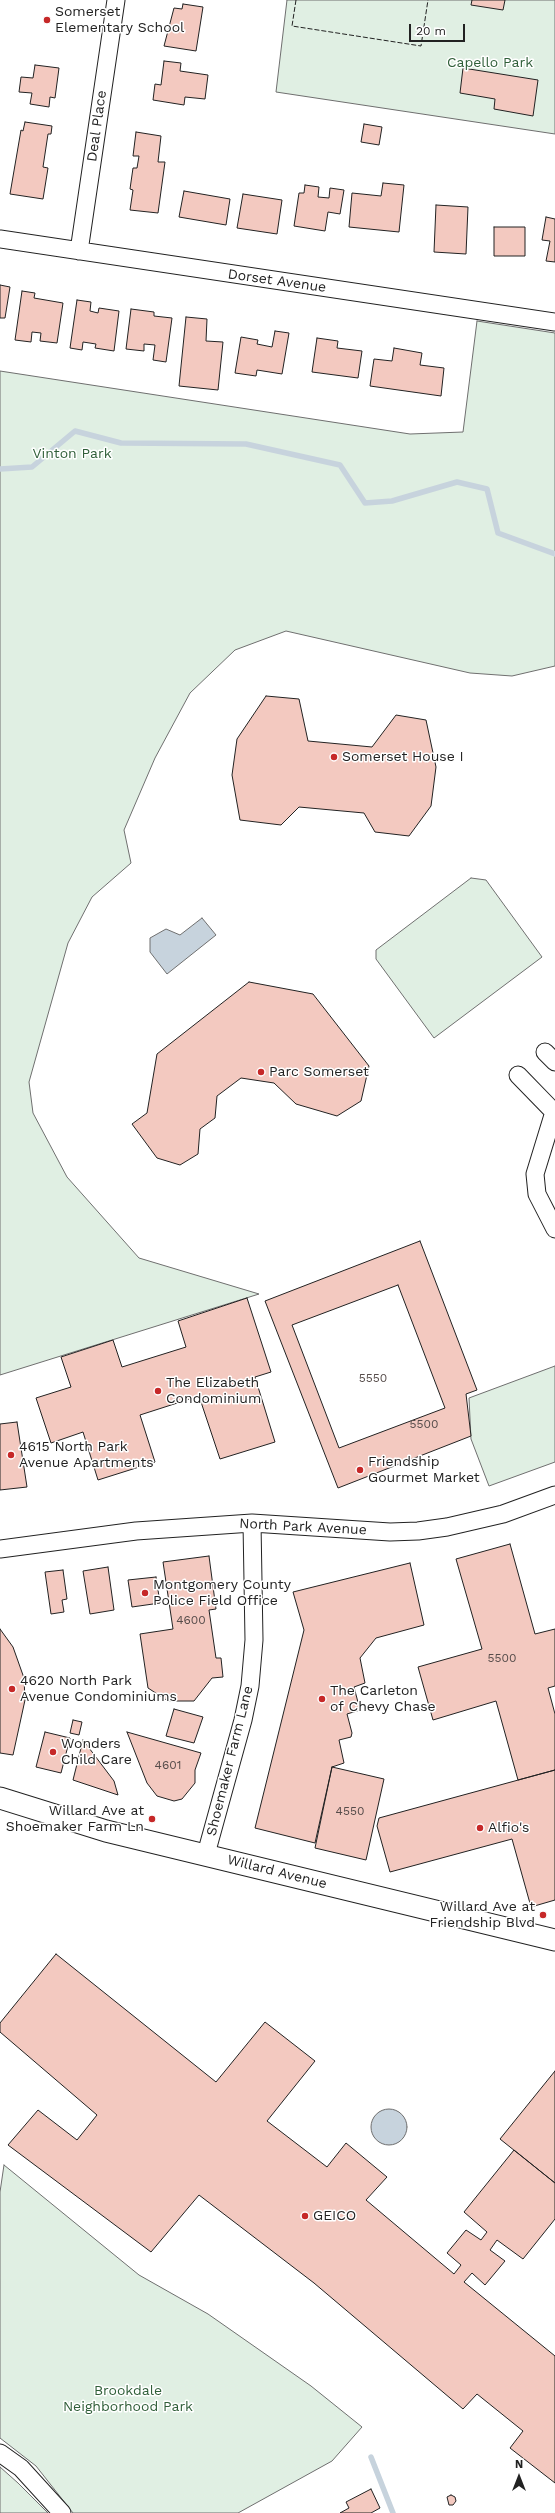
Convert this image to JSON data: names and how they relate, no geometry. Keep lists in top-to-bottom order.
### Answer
{
  "streets": {
    "street": [
      "Deal Place",
      "Dorset Avenue",
      "North Park Avenue",
      "Shoemaker Farm Lane",
      "Willard Avenue"
    ]
  },
  "crossings": [
    ["Deal Place", "Dorset Avenue"],
    ["North Park Avenue", "Shoemaker Farm Lane"],
    ["Shoemaker Farm Lane", "Willard Avenue"]
  ],
  "parks": ["Capello Park", "Vinton Park", "Brookdale Neighborhood Park"],
  "places": [
    "Somerset Elementary School",
    "Somerset House I",
    "Parc Somerset",
    "The Elizabeth Condominium",
    "4615 North Park Avenue Apartments",
    "Friendship Gourmet Market",
    "Montgomery County Police Field Office",
    "4620 North Park Avenue Condominiums",
    "The Carleton of Chevy Chase",
    "Wonders Child Care",
    "Willard Ave at Shoemaker Farm Ln",
    "Alfio's",
    "Willard Ave at Friendship Blvd",
    "GEICO"
  ],
  "house_numbers": [
    "5550",
    "5500",
    "4600",
    "5500",
    "4601",
    "4550"
  ],
  "scale_bar": "20 m",
  "north": "top"
}
